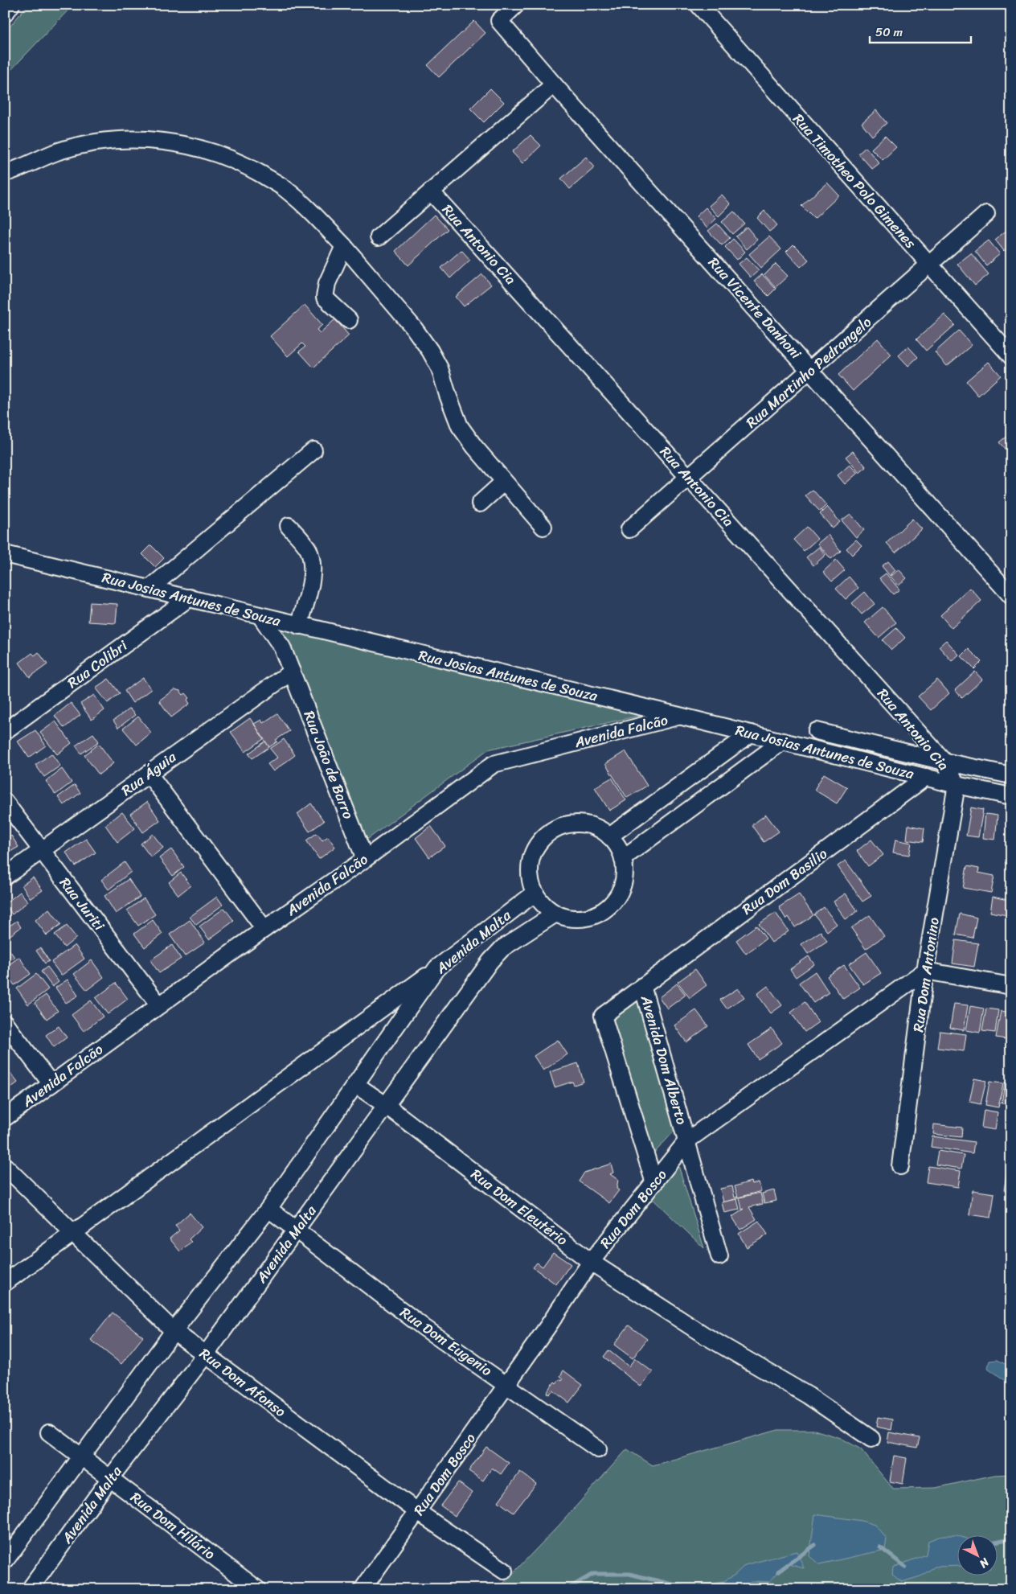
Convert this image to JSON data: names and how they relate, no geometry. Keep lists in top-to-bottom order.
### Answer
{
  "streets": {
    "street": [
      "Rua Timotheo Polo Gimenes",
      "Rua Antonio Cia",
      "Rua Vicente Danhoni",
      "Rua Martinho Pedrangelo",
      "Rua Josias Antunes de Souza",
      "Rua Colibri",
      "Avenida Falcão",
      "Rua João de Barro",
      "Rua Águia",
      "Rua Dom Basilio",
      "Rua Juriti",
      "Avenida Malta",
      "Rua Dom Antonino",
      "Avenida Dom Alberto",
      "Rua Dom Eleutério",
      "Rua Dom Bosco",
      "Rua Dom Eugenio",
      "Rua Dom Afonso",
      "Rua Dom Hilário"
    ]
  },
  "crossings": [
    ["Rua Timotheo Polo Gimenes", "Rua Martinho Pedrangelo"],
    ["Rua Antonio Cia", "Rua Martinho Pedrangelo"],
    ["Rua Antonio Cia", "Rua Josias Antunes de Souza"],
    ["Rua Antonio Cia", "Rua Dom Antonino"],
    ["Rua Vicente Danhoni", "Rua Martinho Pedrangelo"],
    ["Rua Josias Antunes de Souza", "Rua Colibri"],
    ["Rua Josias Antunes de Souza", "Avenida Falcão"],
    ["Rua Josias Antunes de Souza", "Rua João de Barro"],
    ["Rua Josias Antunes de Souza", "Rua Dom Basilio"],
    ["Rua Josias Antunes de Souza", "Rua Dom Antonino"],
    ["Avenida Falcão", "Rua João de Barro"],
    ["Avenida Falcão", "Rua Juriti"],
    ["Rua João de Barro", "Rua Águia"],
    ["Rua Águia", "Rua Juriti"],
    ["Rua Dom Basilio", "Avenida Dom Alberto"],
    ["Avenida Malta", "Rua Dom Eleutério"],
    ["Avenida Malta", "Rua Dom Eugenio"],
    ["Avenida Malta", "Rua Dom Afonso"],
    ["Avenida Malta", "Rua Dom Hilário"],
    ["Rua Dom Antonino", "Rua Dom Bosco"],
    ["Avenida Dom Alberto", "Rua Dom Bosco"],
    ["Rua Dom Eleutério", "Rua Dom Bosco"],
    ["Rua Dom Bosco", "Rua Dom Eugenio"],
    ["Rua Dom Bosco", "Rua Dom Afonso"]
  ],
  "scale_bar": "50 m",
  "north": "bottom right"
}
